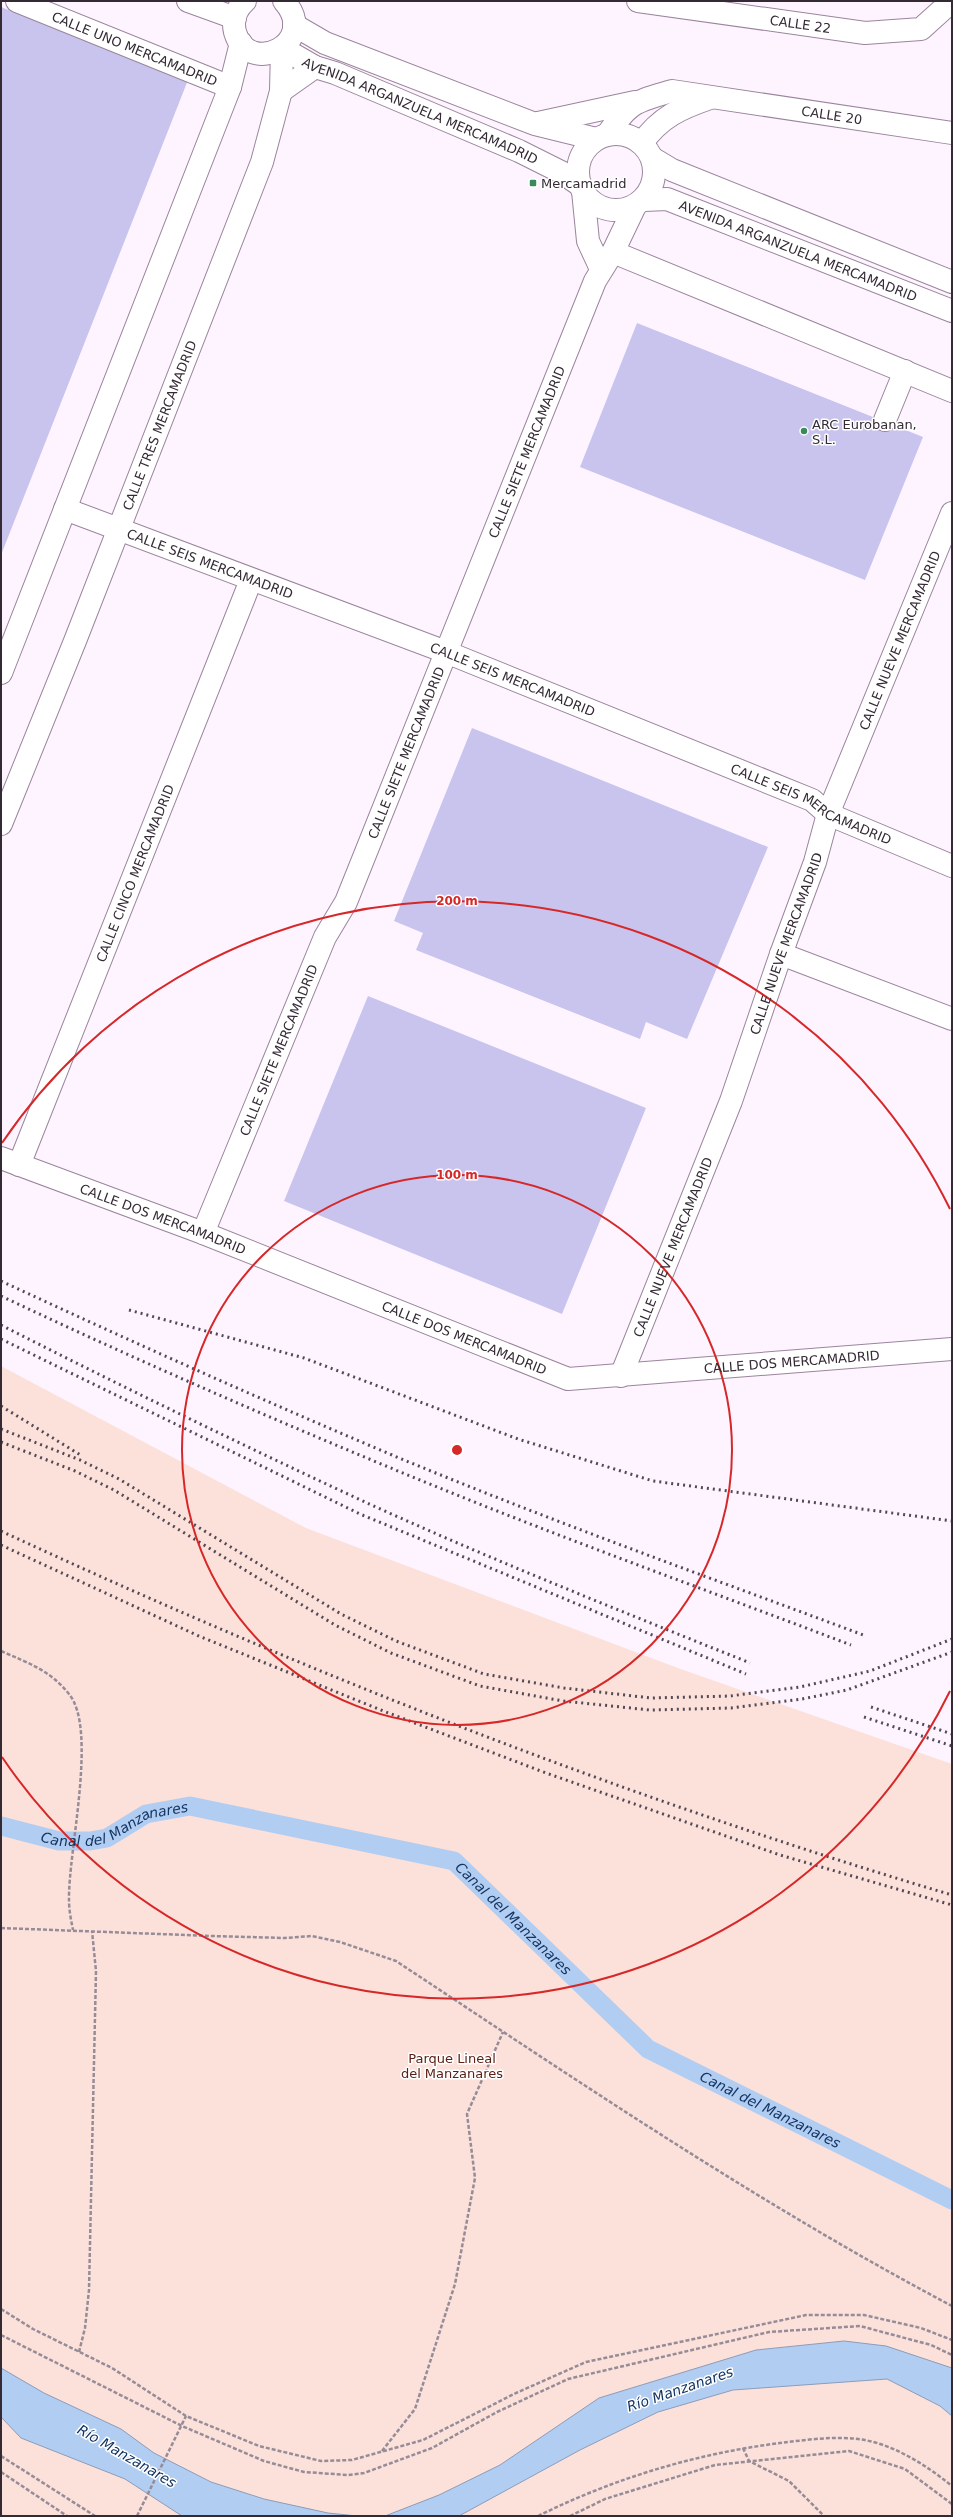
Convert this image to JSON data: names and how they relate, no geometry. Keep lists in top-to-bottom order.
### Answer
{
  "streets": {
    "lane": [
      "CALLE 22",
      "CALLE UNO MERCAMADRID",
      "AVENIDA ARGANZUELA MERCAMADRID",
      "CALLE 20",
      "CALLE TRES MERCAMADRID",
      "CALLE SIETE MERCAMADRID",
      "CALLE SEIS MERCAMADRID",
      "CALLE NUEVE MERCAMADRID",
      "CALLE CINCO MERCAMADRID",
      "CALLE DOS MERCAMADRID"
    ]
  },
  "crossings": [
    ["AVENIDA ARGANZUELA MERCAMADRID", "CALLE 20"],
    ["AVENIDA ARGANZUELA MERCAMADRID", "CALLE TRES MERCAMADRID"],
    ["AVENIDA ARGANZUELA MERCAMADRID", "CALLE SIETE MERCAMADRID"],
    ["CALLE TRES MERCAMADRID", "CALLE SEIS MERCAMADRID"],
    ["CALLE SIETE MERCAMADRID", "CALLE SEIS MERCAMADRID"],
    ["CALLE SIETE MERCAMADRID", "CALLE DOS MERCAMADRID"],
    ["CALLE SEIS MERCAMADRID", "CALLE NUEVE MERCAMADRID"],
    ["CALLE SEIS MERCAMADRID", "CALLE CINCO MERCAMADRID"],
    ["CALLE NUEVE MERCAMADRID", "CALLE DOS MERCAMADRID"],
    ["CALLE CINCO MERCAMADRID", "CALLE DOS MERCAMADRID"]
  ],
  "water": ["Canal del Manzanares", "Río Manzanares"],
  "parks": ["Parque Lineal del Manzanares"],
  "places": {
    "transit": ["Mercamadrid"],
    "other": ["ARC Eurobanan, S.L."]
  },
  "rings": ["200 m", "100 m"]
}
